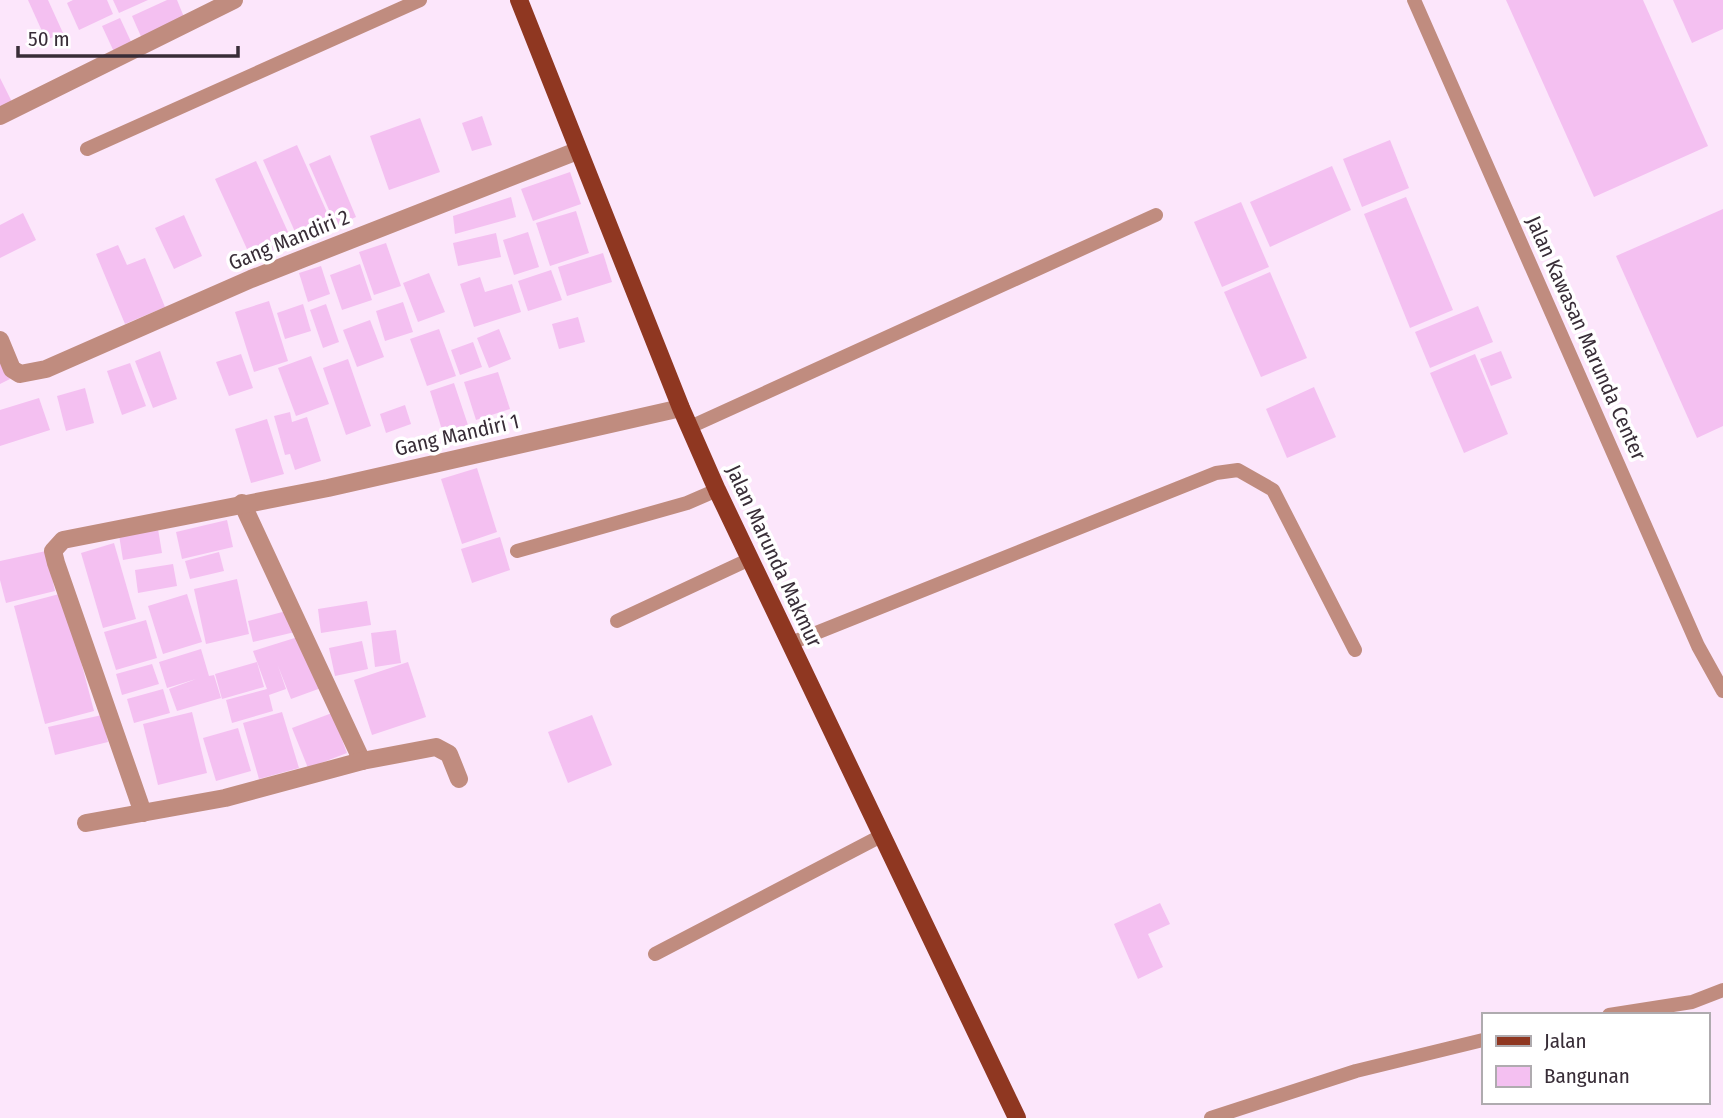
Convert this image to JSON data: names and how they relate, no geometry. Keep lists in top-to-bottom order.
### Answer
{
  "streets": {
    "main road": ["Jalan Marunda Makmur"],
    "street": ["Gang Mandiri 2", "Gang Mandiri 1"],
    "lane": ["Jalan Kawasan Marunda Center"]
  },
  "crossings": [
    ["Gang Mandiri 2", "Jalan Marunda Makmur"],
    ["Gang Mandiri 1", "Jalan Marunda Makmur"]
  ],
  "legend": ["Jalan", "Bangunan"],
  "scale_bar": "50 m"
}
